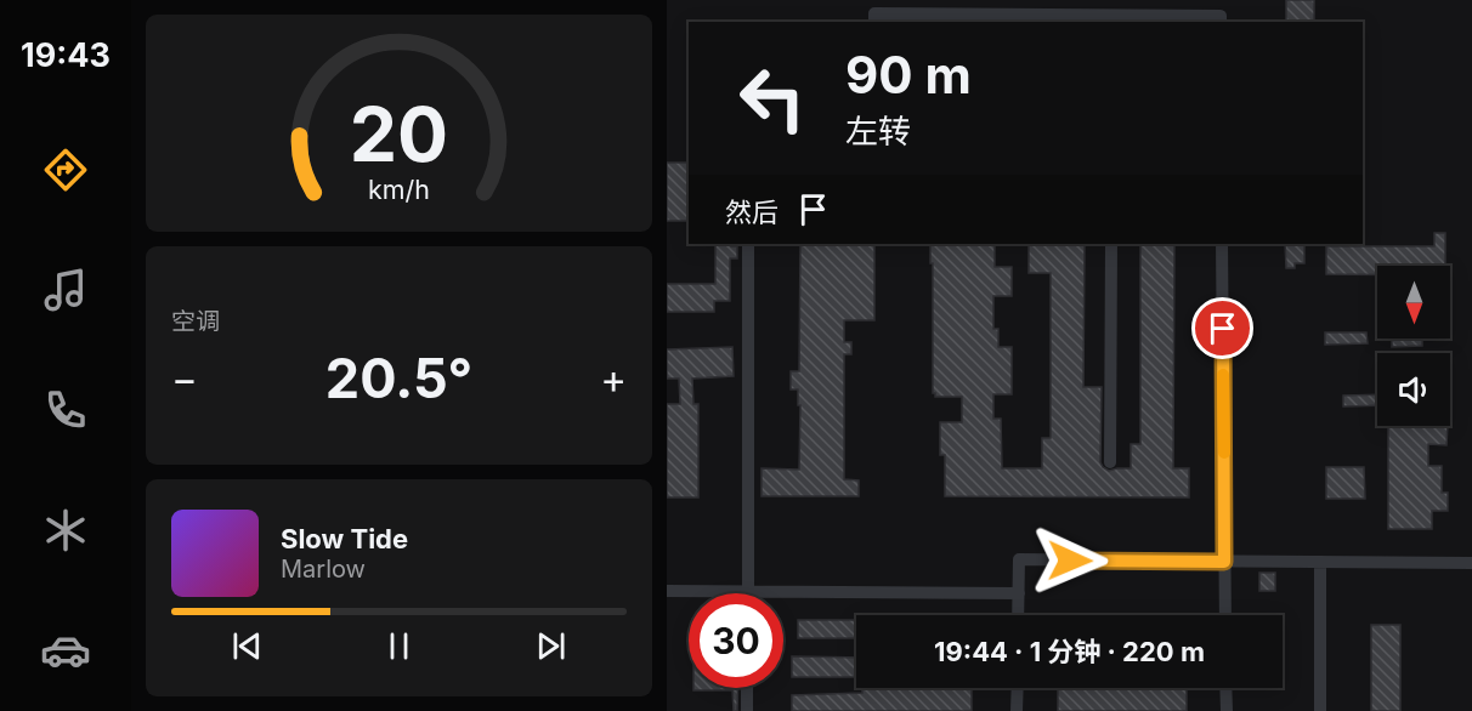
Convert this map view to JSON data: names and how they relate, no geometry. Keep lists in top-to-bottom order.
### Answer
{
  "north": "bottom",
  "page": {
    "tabs": "19:43",
    "turn": ["90 m", "左转"],
    "then": "然后",
    "tile": "空调",
    "heat": ["−", "20.5°", "+"],
    "song": ["Slow Tide", "Marlow"],
    "limit": "30",
    "trip": "19:44 · 1 分钟 · 220 m",
    "gauge": ["20", "km/h"]
  }
}
